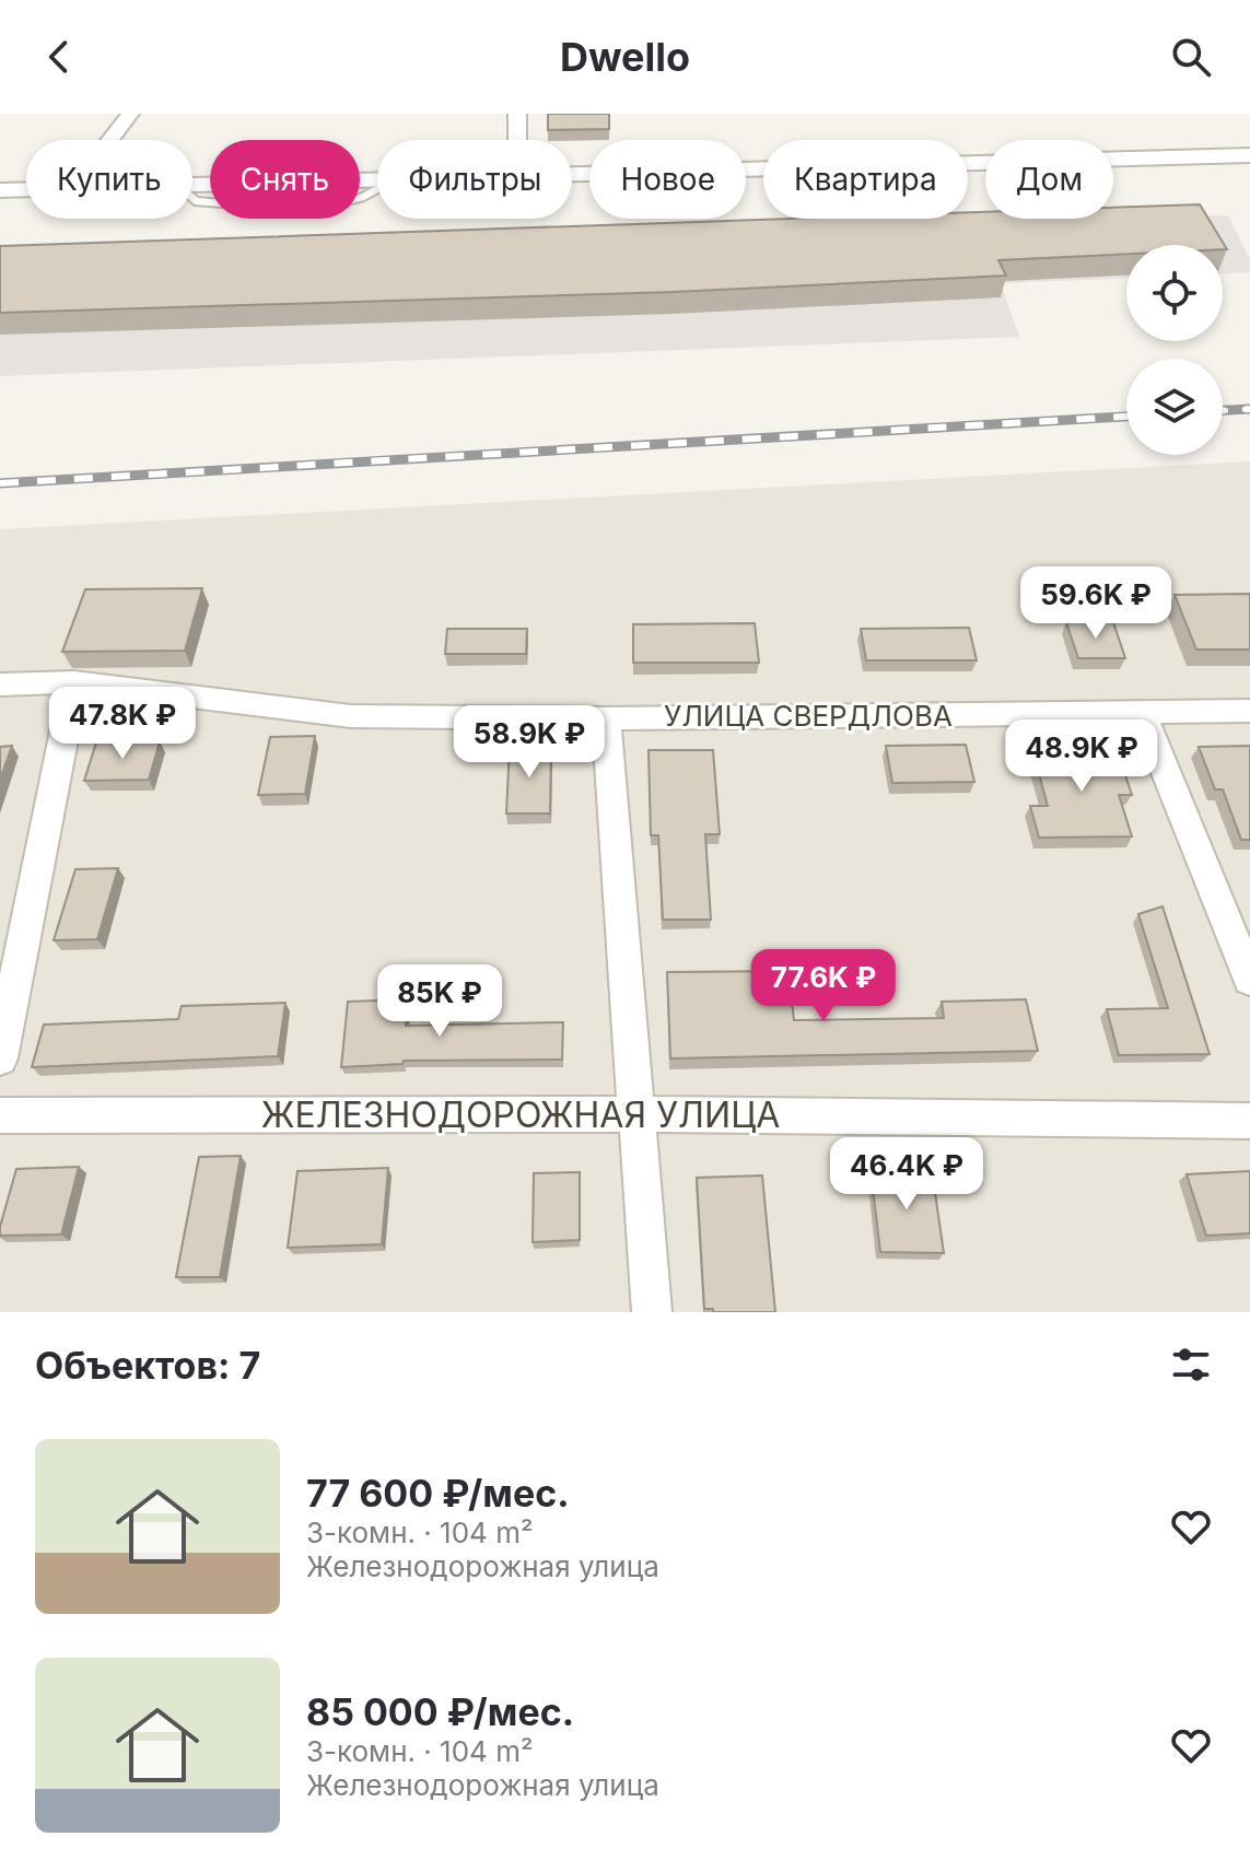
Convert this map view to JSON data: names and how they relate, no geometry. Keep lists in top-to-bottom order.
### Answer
{
  "streets": {
    "street": ["УЛИЦА СВЕРДЛОВА", "ЖЕЛЕЗНОДОРОЖНАЯ УЛИЦА"]
  },
  "page": {
    "header": "Dwello",
    "chip": [
      "Купить",
      "Снять",
      "Фильтры",
      "Новое",
      "Квартира",
      "Дом"
    ],
    "price": [
      "59.6K ₽",
      "47.8K ₽",
      "58.9K ₽",
      "48.9K ₽",
      "77.6K ₽",
      "85K ₽",
      "46.4K ₽"
    ],
    "heading": "Объектов: 7",
    "list": [
      {
        "name": "77 600 ₽/мес.",
        "note": "3-комн. · 104 m² · Железнодорожная улица"
      },
      {
        "name": "85 000 ₽/мес.",
        "note": "3-комн. · 104 m² · Железнодорожная улица"
      }
    ]
  }
}
